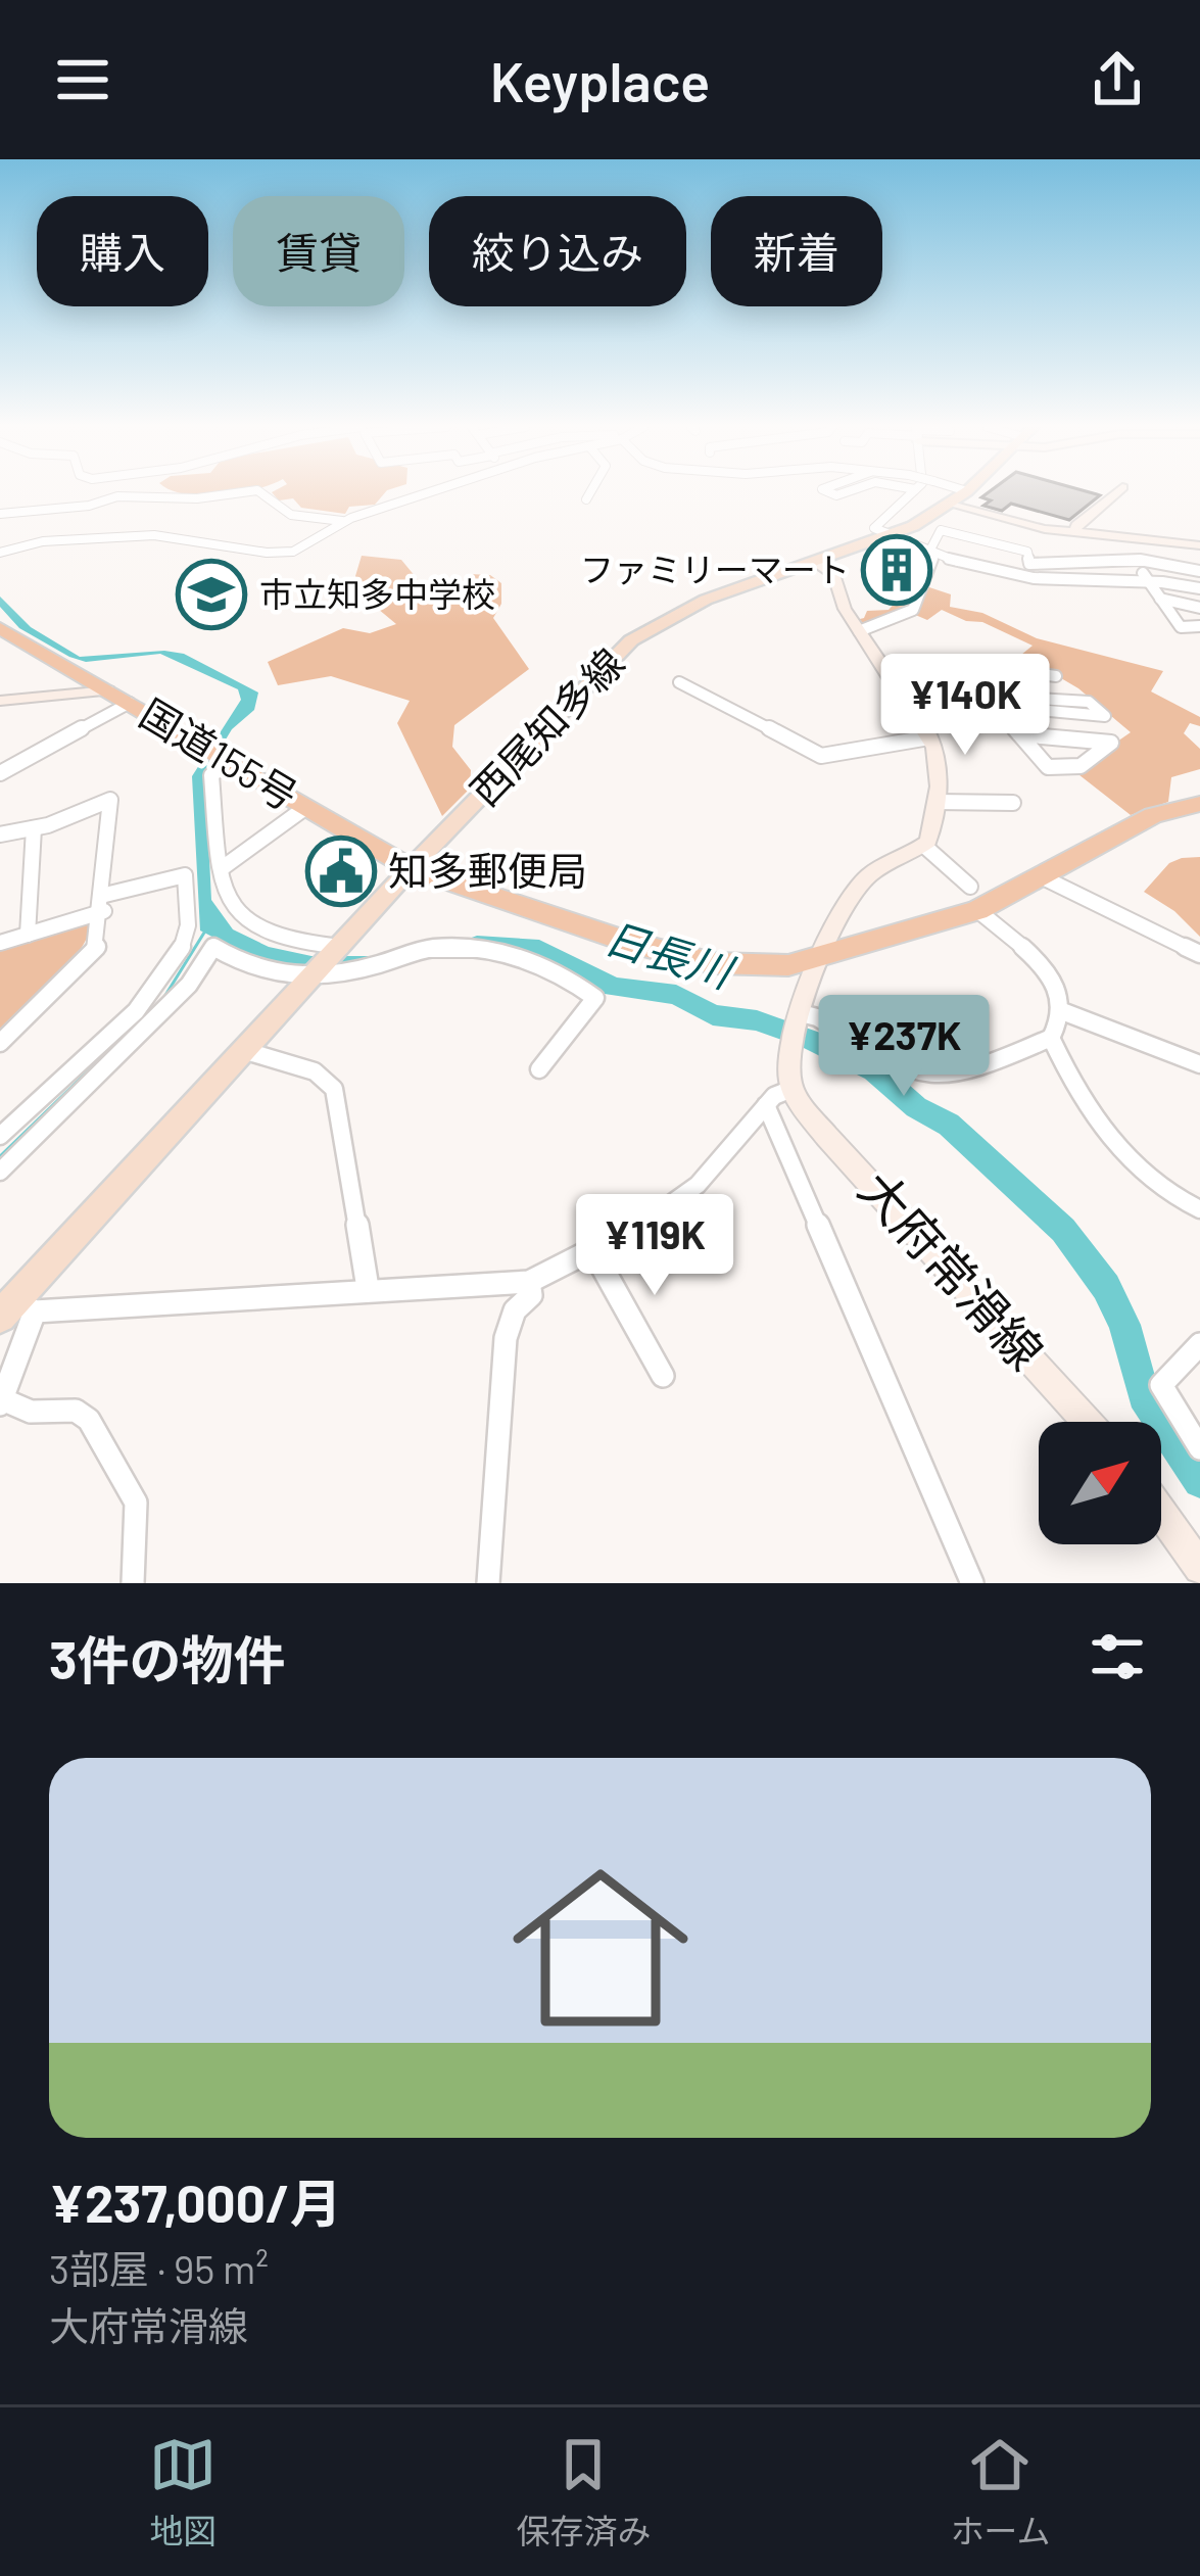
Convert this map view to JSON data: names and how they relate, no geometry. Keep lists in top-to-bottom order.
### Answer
{
  "streets": {
    "highway": ["国道155号"],
    "main road": ["西尾知多線"],
    "street": ["大府常滑線"]
  },
  "crossings": [
    ["西尾知多線", "国道155号"]
  ],
  "water": ["日長川"],
  "places": {
    "building": ["ファミリーマート"],
    "school or university": ["市立知多中学校"],
    "public building": ["知多郵便局"]
  },
  "north": "top right",
  "page": {
    "header": "Keyplace",
    "chip": [
      "購入",
      "賃貸",
      "絞り込み",
      "新着"
    ],
    "price": ["¥140K", "¥237K", "¥119K"],
    "heading": "3件の物件",
    "list": [
      {
        "name": "¥237,000/月",
        "note": "3部屋 · 95 m² · 大府常滑線"
      }
    ],
    "tabs": ["地図", "保存済み", "ホーム"]
  }
}
